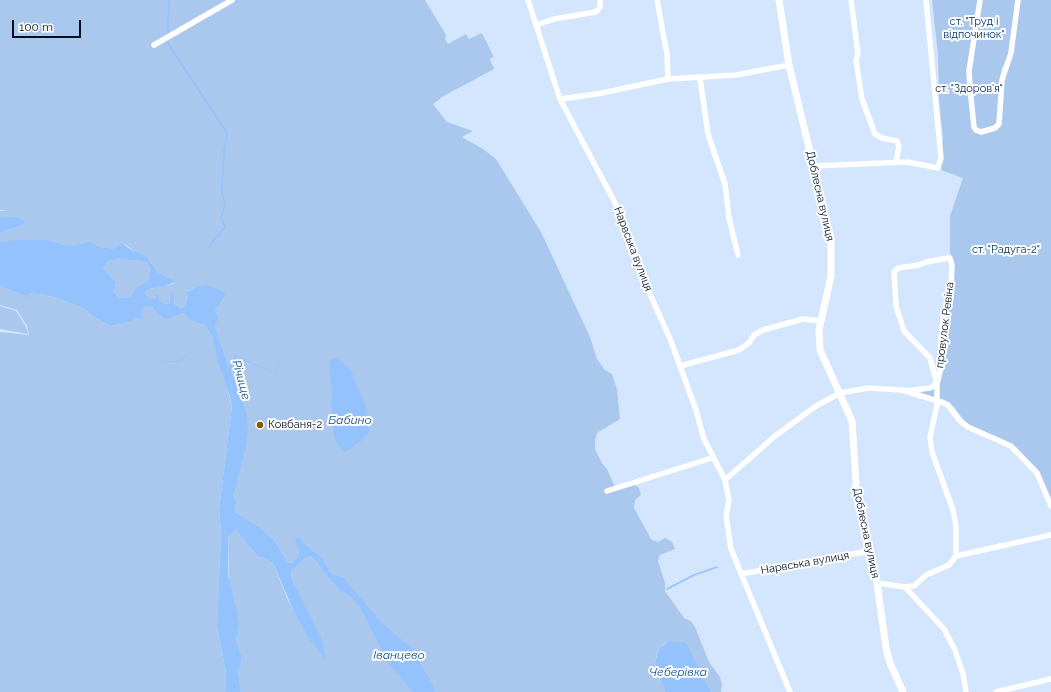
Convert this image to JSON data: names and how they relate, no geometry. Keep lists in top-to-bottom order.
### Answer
{
  "streets": {
    "street": ["Доблесна вулиця", "Нарвська вулиця", "провулок Ревіна"]
  },
  "crossings": [
    ["Доблесна вулиця", "Нарвська вулиця"]
  ],
  "water": [
    "Річище",
    "Бабино",
    "Іванцево",
    "Чеберівка"
  ],
  "parks": ["ст. \"Труд і відпочинок\"", "ст. \"Здоров’я\"", "ст. \"Радуга-2\""],
  "places": ["Ковбаня-2"],
  "scale_bar": "100 m"
}
